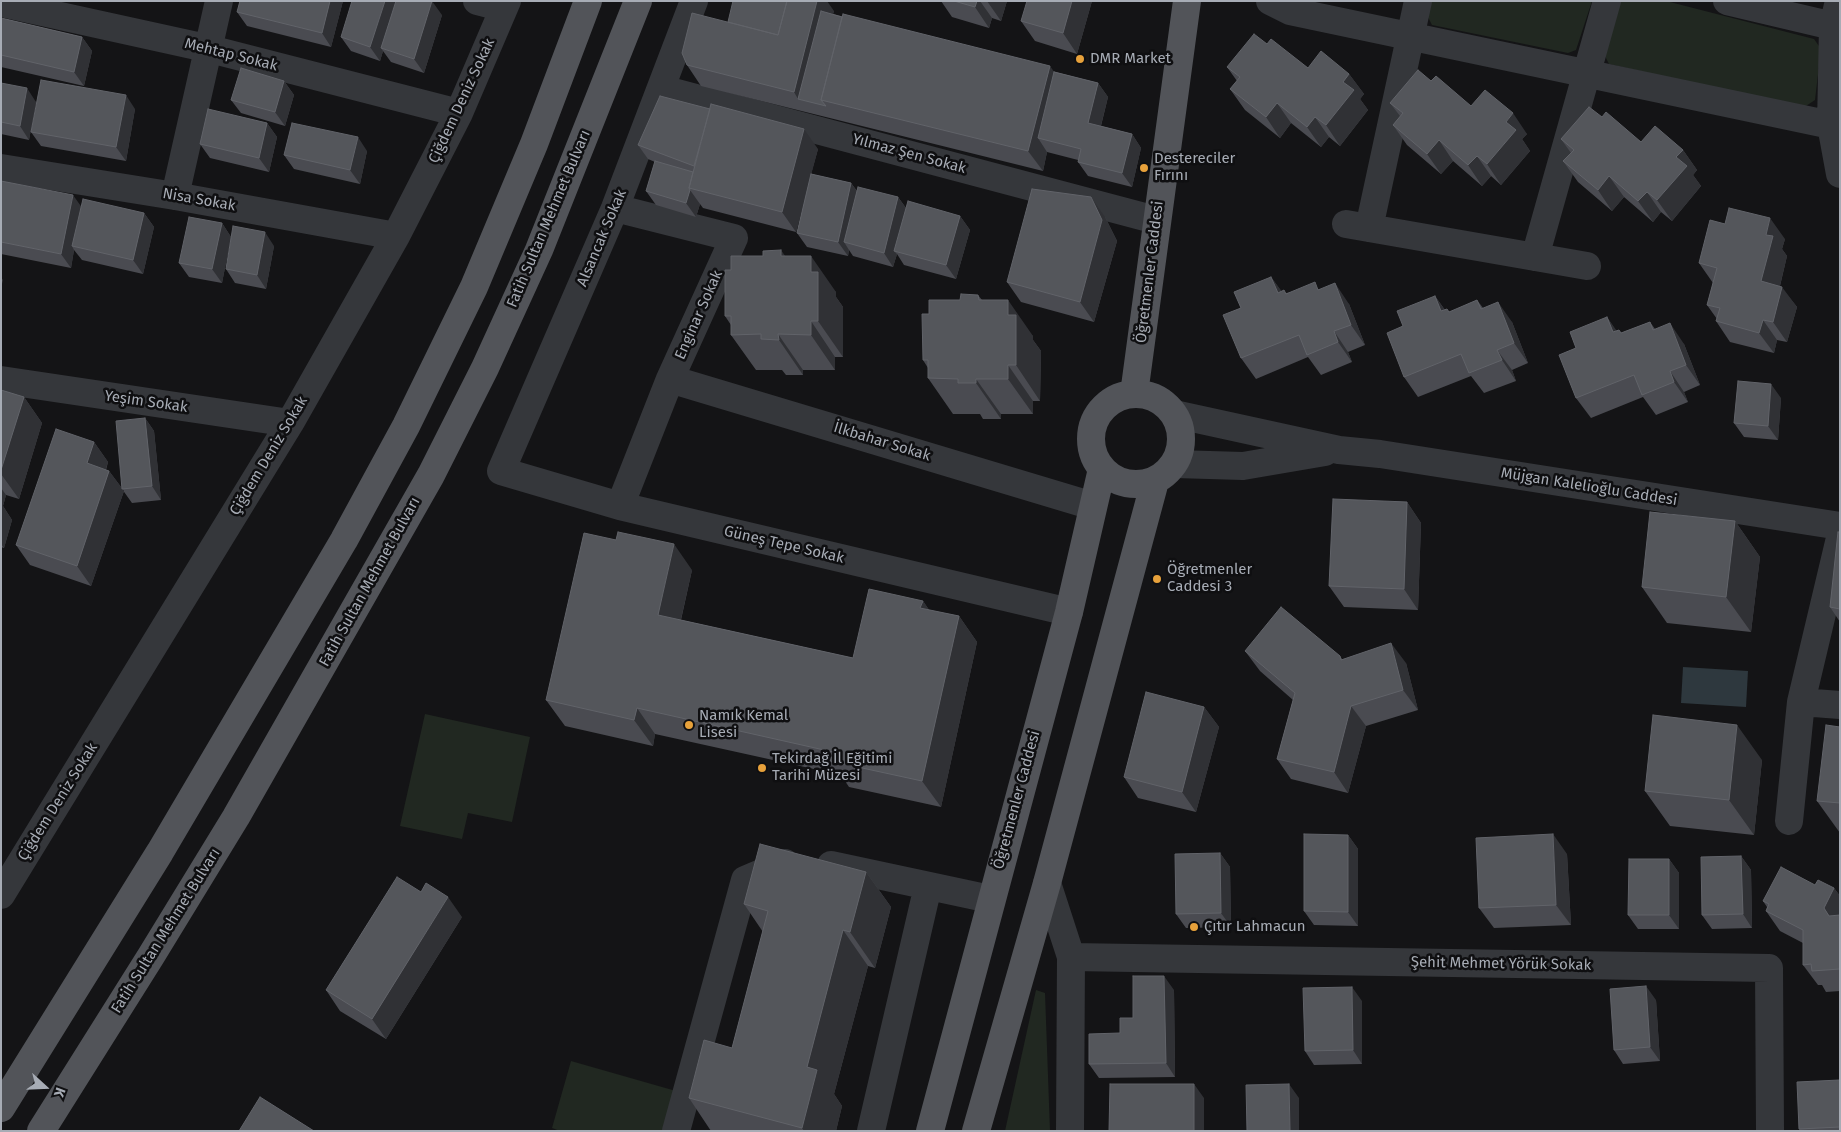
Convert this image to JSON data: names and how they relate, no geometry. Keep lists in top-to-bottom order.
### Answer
{
  "streets": {
    "main road": ["Fatih Sultan Mehmet Bulvarı", "Öğretmenler Caddesi"],
    "street": [
      "Mehtap Sokak",
      "Çiğdem Deniz Sokak",
      "Yılmaz Şen Sokak",
      "Nisa Sokak",
      "Alsancak Sokak",
      "Enginar Sokak",
      "Yeşim Sokak",
      "İlkbahar Sokak",
      "Müjgan Kalelioğlu Caddesi",
      "Güneş Tepe Sokak",
      "Şehit Mehmet Yörük Sokak"
    ]
  },
  "crossings": [
    ["Mehtap Sokak", "Çiğdem Deniz Sokak"],
    ["Çiğdem Deniz Sokak", "Nisa Sokak"],
    ["Çiğdem Deniz Sokak", "Yeşim Sokak"],
    ["Yılmaz Şen Sokak", "Alsancak Sokak"],
    ["Yılmaz Şen Sokak", "Öğretmenler Caddesi"],
    ["Alsancak Sokak", "Enginar Sokak"],
    ["Alsancak Sokak", "Güneş Tepe Sokak"],
    ["Öğretmenler Caddesi", "İlkbahar Sokak"],
    ["Öğretmenler Caddesi", "Müjgan Kalelioğlu Caddesi"],
    ["Öğretmenler Caddesi", "Güneş Tepe Sokak"],
    ["Enginar Sokak", "İlkbahar Sokak"],
    ["Enginar Sokak", "Güneş Tepe Sokak"]
  ],
  "places": [
    "DMR Market",
    "Destereciler Fırını",
    "Öğretmenler Caddesi 3",
    "Namık Kemal Lisesi",
    "Tekirdağ İl Eğitimi Tarihi Müzesi",
    "Çıtır Lahmacun"
  ],
  "north": "right"
}
